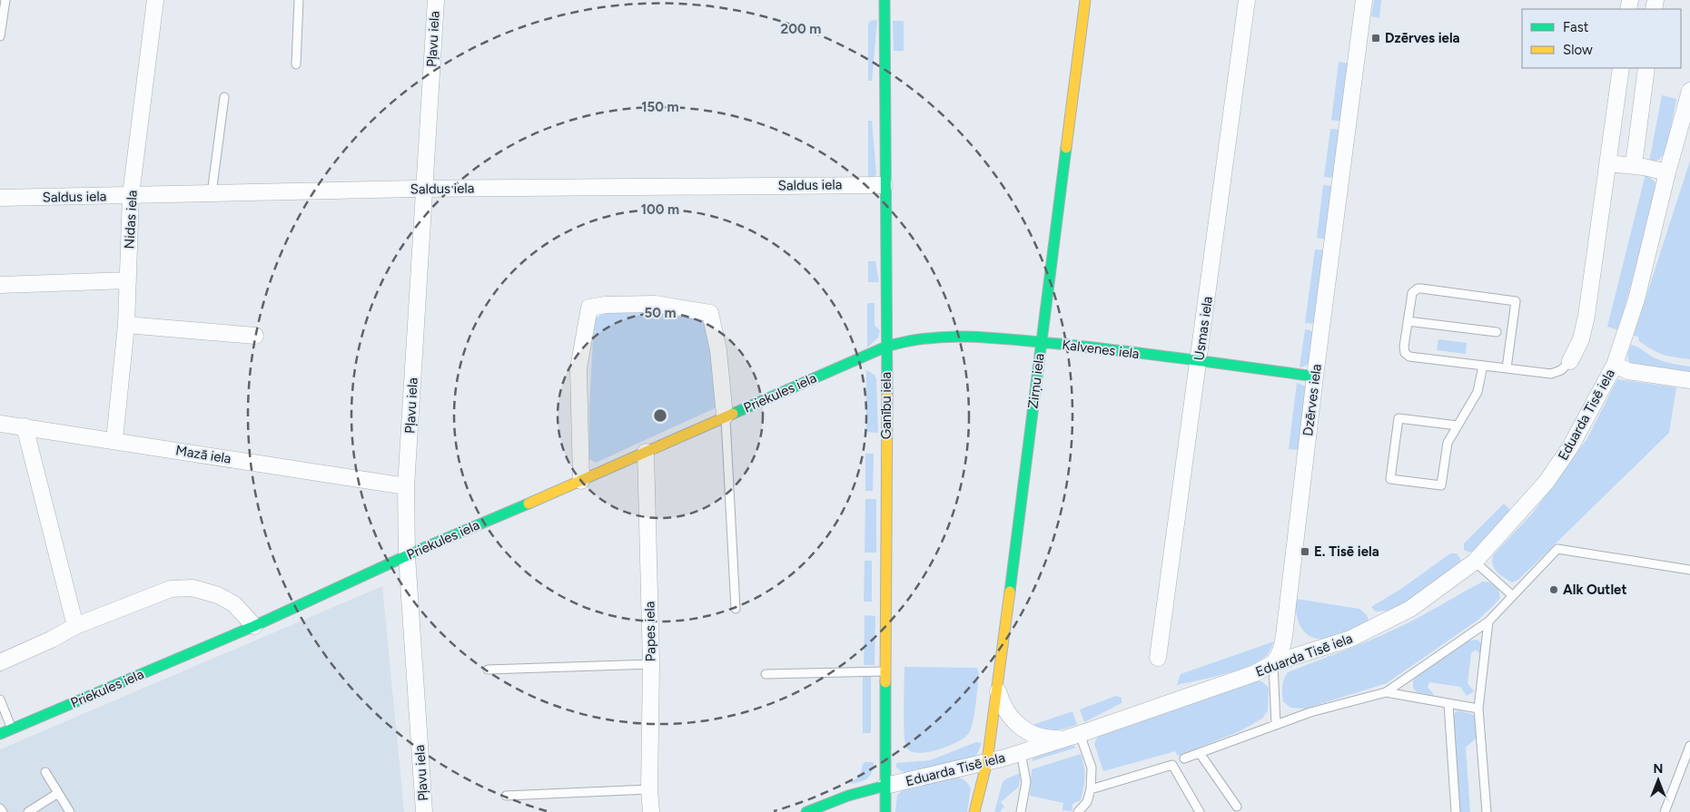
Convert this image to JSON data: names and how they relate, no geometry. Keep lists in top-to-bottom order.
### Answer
{
  "streets": {
    "main road": [
      "Kalvenes iela",
      "Zirņu iela",
      "Priekules iela",
      "Ganību iela"
    ],
    "street": [
      "Pļavu iela",
      "Saldus iela",
      "Nidas iela",
      "Usmas iela",
      "Dzērves iela",
      "Eduarda Tisē iela",
      "Mazā iela",
      "Papes iela"
    ]
  },
  "crossings": [
    ["Pļavu iela", "Saldus iela"],
    ["Pļavu iela", "Priekules iela"],
    ["Pļavu iela", "Mazā iela"],
    ["Saldus iela", "Nidas iela"],
    ["Saldus iela", "Ganību iela"],
    ["Nidas iela", "Mazā iela"],
    ["Usmas iela", "Kalvenes iela"],
    ["Kalvenes iela", "Zirņu iela"],
    ["Kalvenes iela", "Priekules iela"],
    ["Kalvenes iela", "Dzērves iela"],
    ["Kalvenes iela", "Ganību iela"],
    ["Zirņu iela", "Eduarda Tisē iela"],
    ["Priekules iela", "Ganību iela"],
    ["Priekules iela", "Papes iela"],
    ["Dzērves iela", "Eduarda Tisē iela"],
    ["Ganību iela", "Eduarda Tisē iela"]
  ],
  "places": {
    "transit": ["Dzērves iela", "E. Tisē iela"],
    "other": ["Alk Outlet"]
  },
  "legend": ["Fast", "Slow"],
  "north": "top",
  "rings": [
    "200 m",
    "150 m",
    "100 m",
    "50 m"
  ]
}
